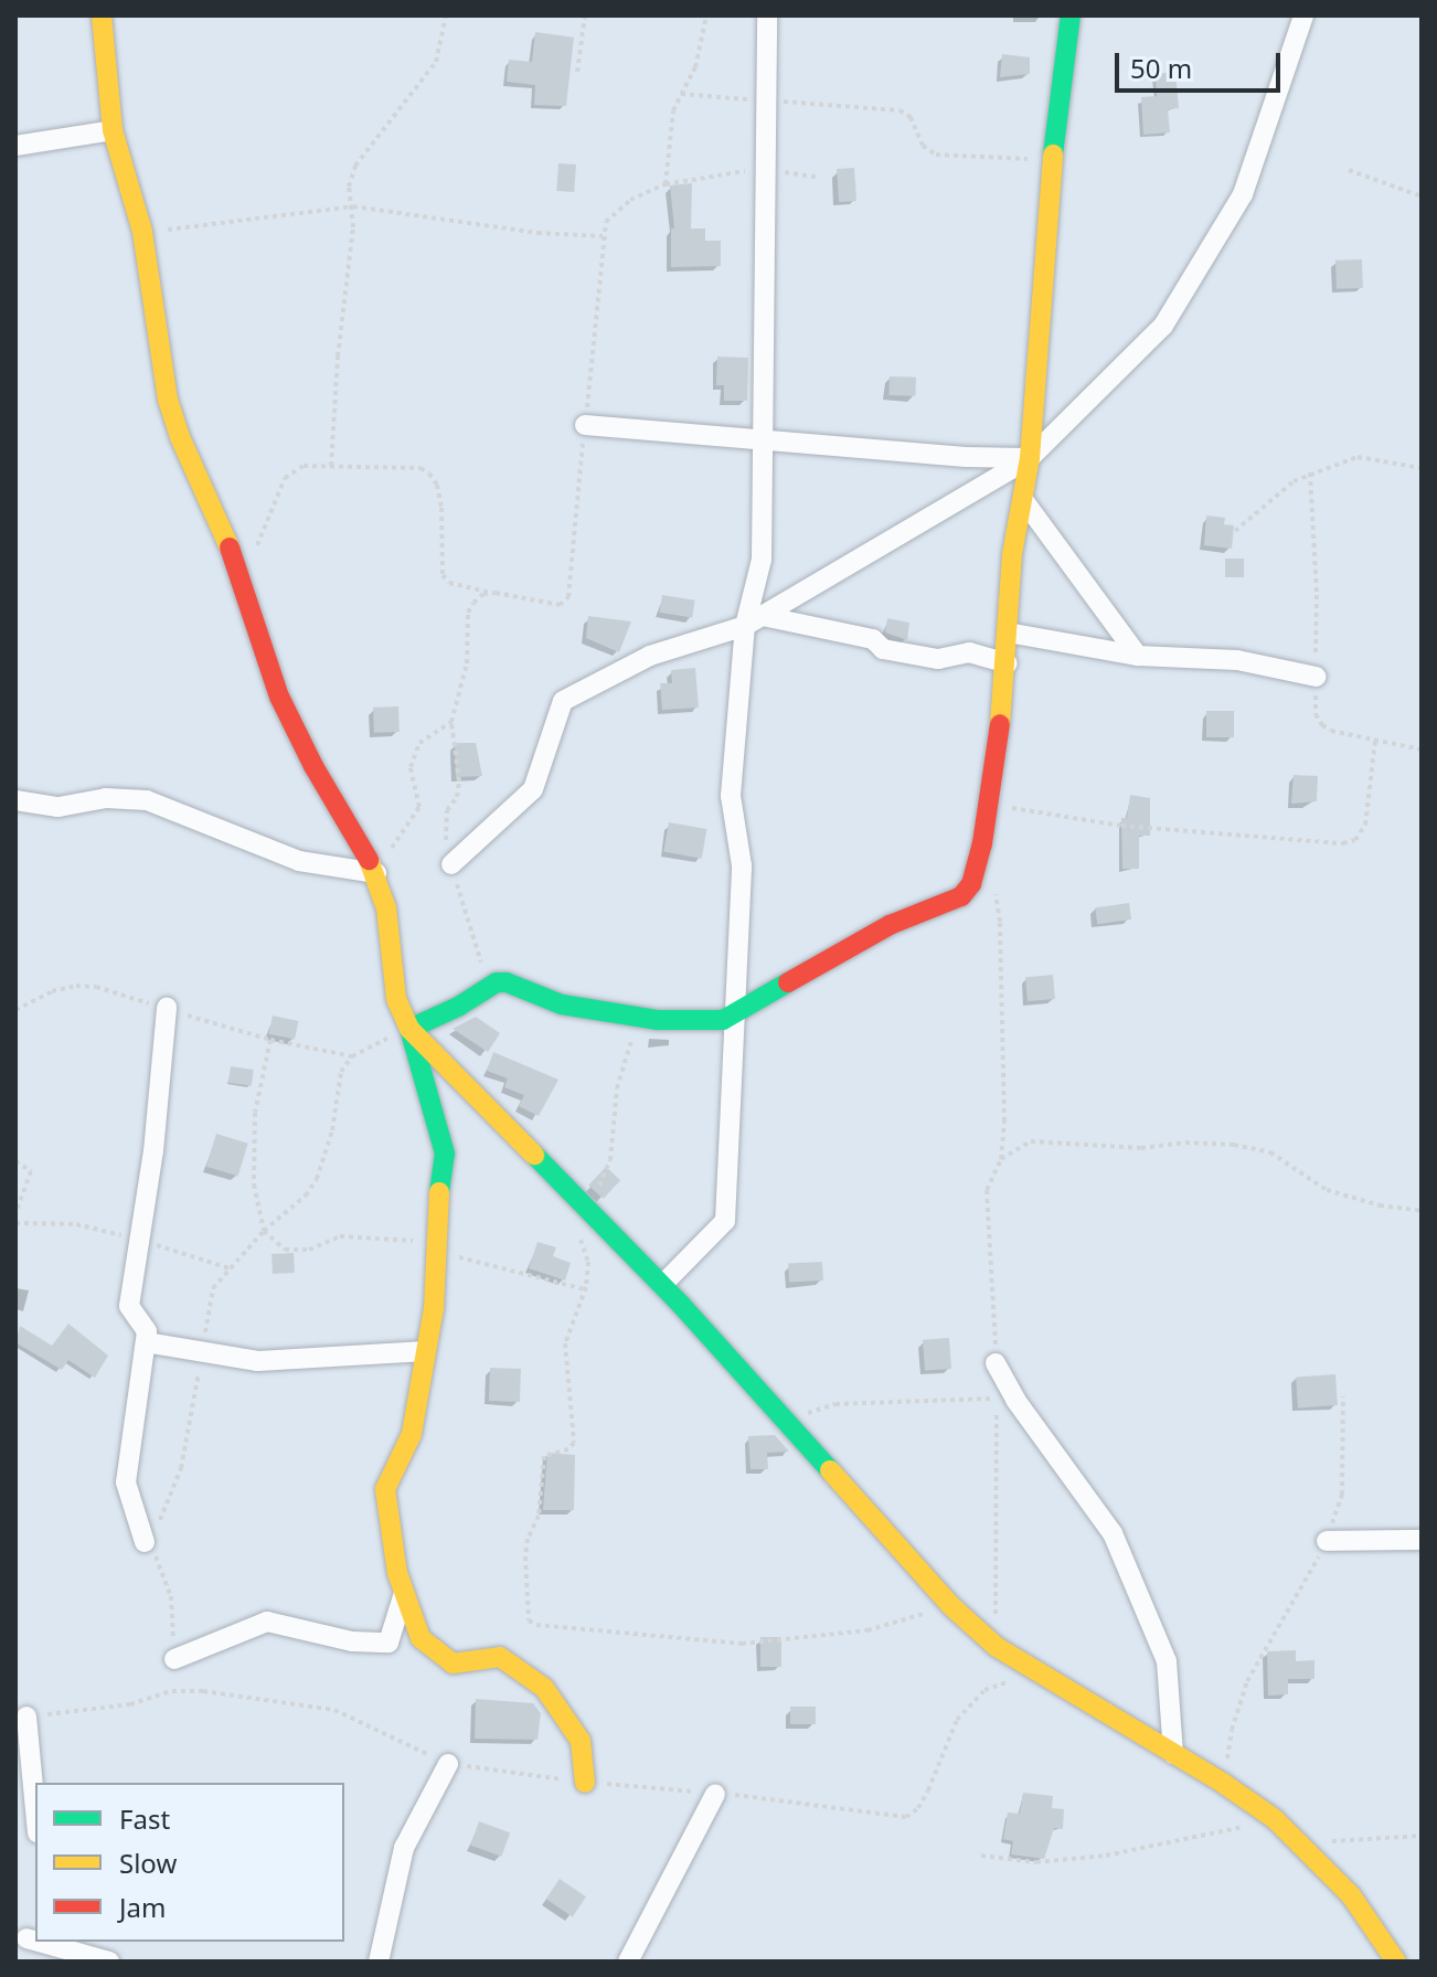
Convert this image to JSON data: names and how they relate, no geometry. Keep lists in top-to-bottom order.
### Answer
{
  "legend": ["Fast", "Slow", "Jam"],
  "scale_bar": "50 m"
}
